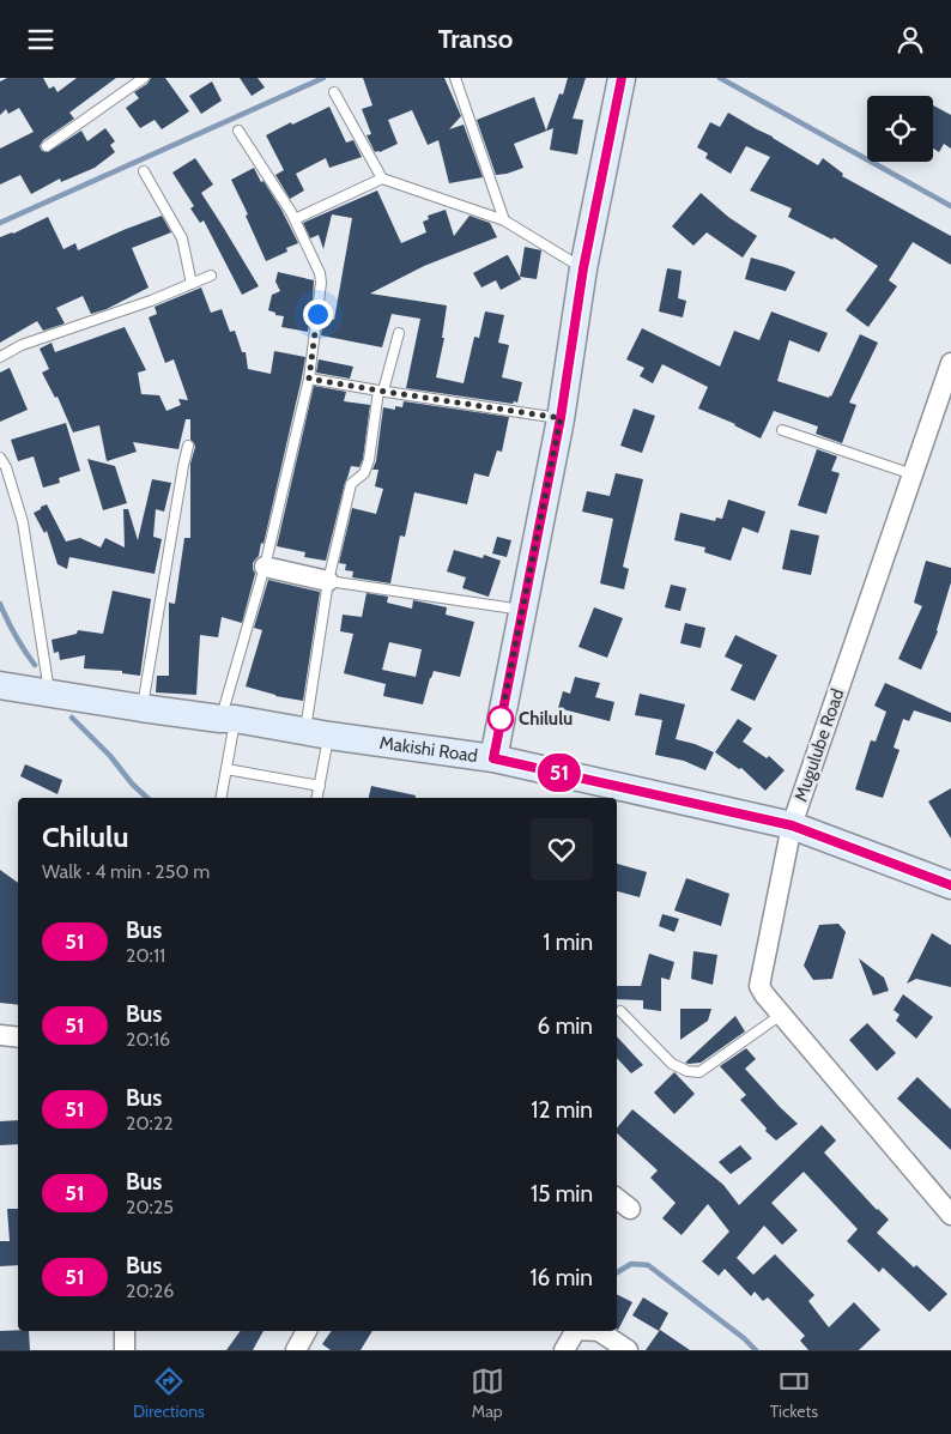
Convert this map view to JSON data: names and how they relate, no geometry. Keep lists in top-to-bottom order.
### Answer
{
  "streets": {
    "main road": ["Makishi Road"],
    "street": ["Mugulube Road"]
  },
  "crossings": [
    ["Mugulube Road", "Makishi Road"]
  ],
  "places": ["Chilulu"],
  "lines": ["bus line 51"],
  "page": {
    "header": "Transo",
    "on_map": "51",
    "heading": ["Chilulu", "Walk · 4 min · 250 m"],
    "list": [
      {
        "mark": "51",
        "name": "Bus",
        "note": "20:11",
        "value": "1 min"
      },
      {
        "mark": "51",
        "name": "Bus",
        "note": "20:16",
        "value": "6 min"
      },
      {
        "mark": "51",
        "name": "Bus",
        "note": "20:22",
        "value": "12 min"
      },
      {
        "mark": "51",
        "name": "Bus",
        "note": "20:25",
        "value": "15 min"
      },
      {
        "mark": "51",
        "name": "Bus",
        "note": "20:26",
        "value": "16 min"
      }
    ],
    "tabs": ["Directions", "Map", "Tickets"]
  }
}
